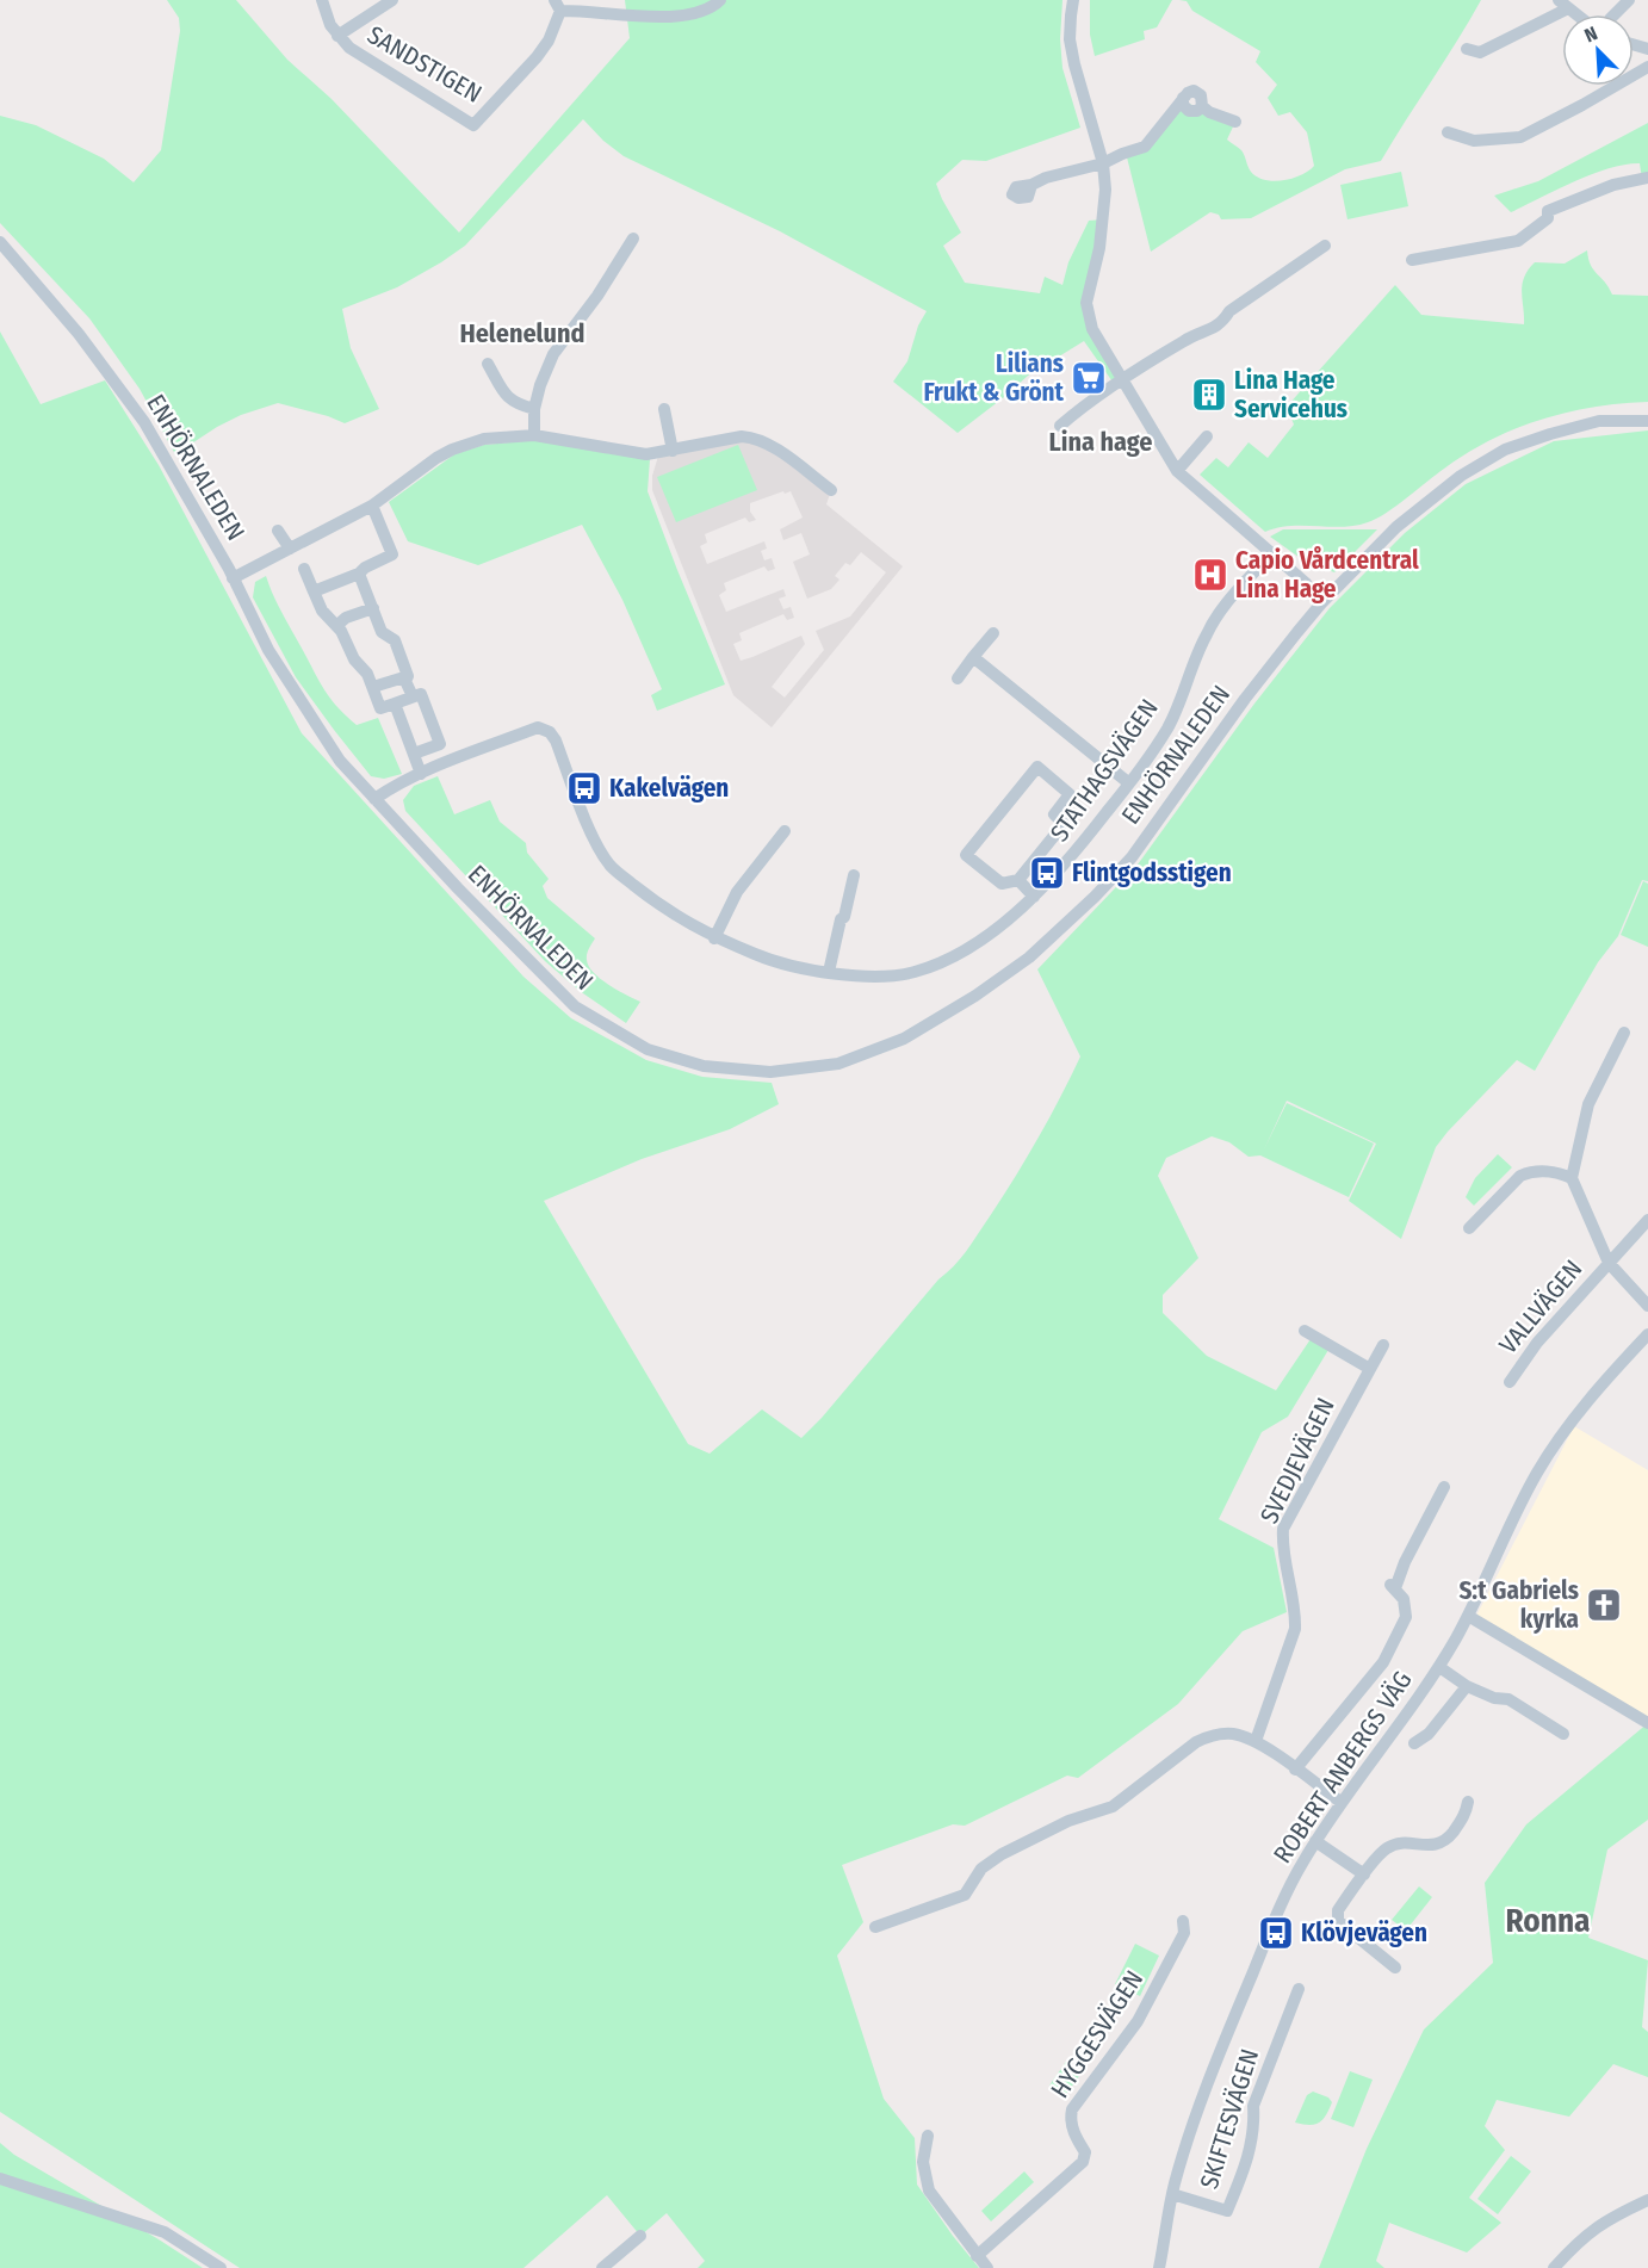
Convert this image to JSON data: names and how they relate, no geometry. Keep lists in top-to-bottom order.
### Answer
{
  "streets": {
    "street": [
      "SANDSTIGEN",
      "ENHÖRNALEDEN",
      "STATHAGSVÄGEN",
      "VALLVÄGEN",
      "SVEDJEVÄGEN",
      "ROBERT ANBERGS VÄG",
      "HYGGESVÄGEN",
      "SKIFTESVÄGEN"
    ]
  },
  "crossings": [
    ["ROBERT ANBERGS VÄG", "SKIFTESVÄGEN"]
  ],
  "districts": ["Helenelund", "Lina hage", "Ronna"],
  "places": {
    "supermarket": ["Lilians Frukt & Grönt"],
    "building": ["Lina Hage Servicehus"],
    "hospital": ["Capio Vårdcentral Lina Hage"],
    "bus stop": ["Kakelvägen", "Flintgodsstigen", "Klövjevägen"],
    "church": ["S:t Gabriels kyrka"]
  },
  "north": "top left"
}
